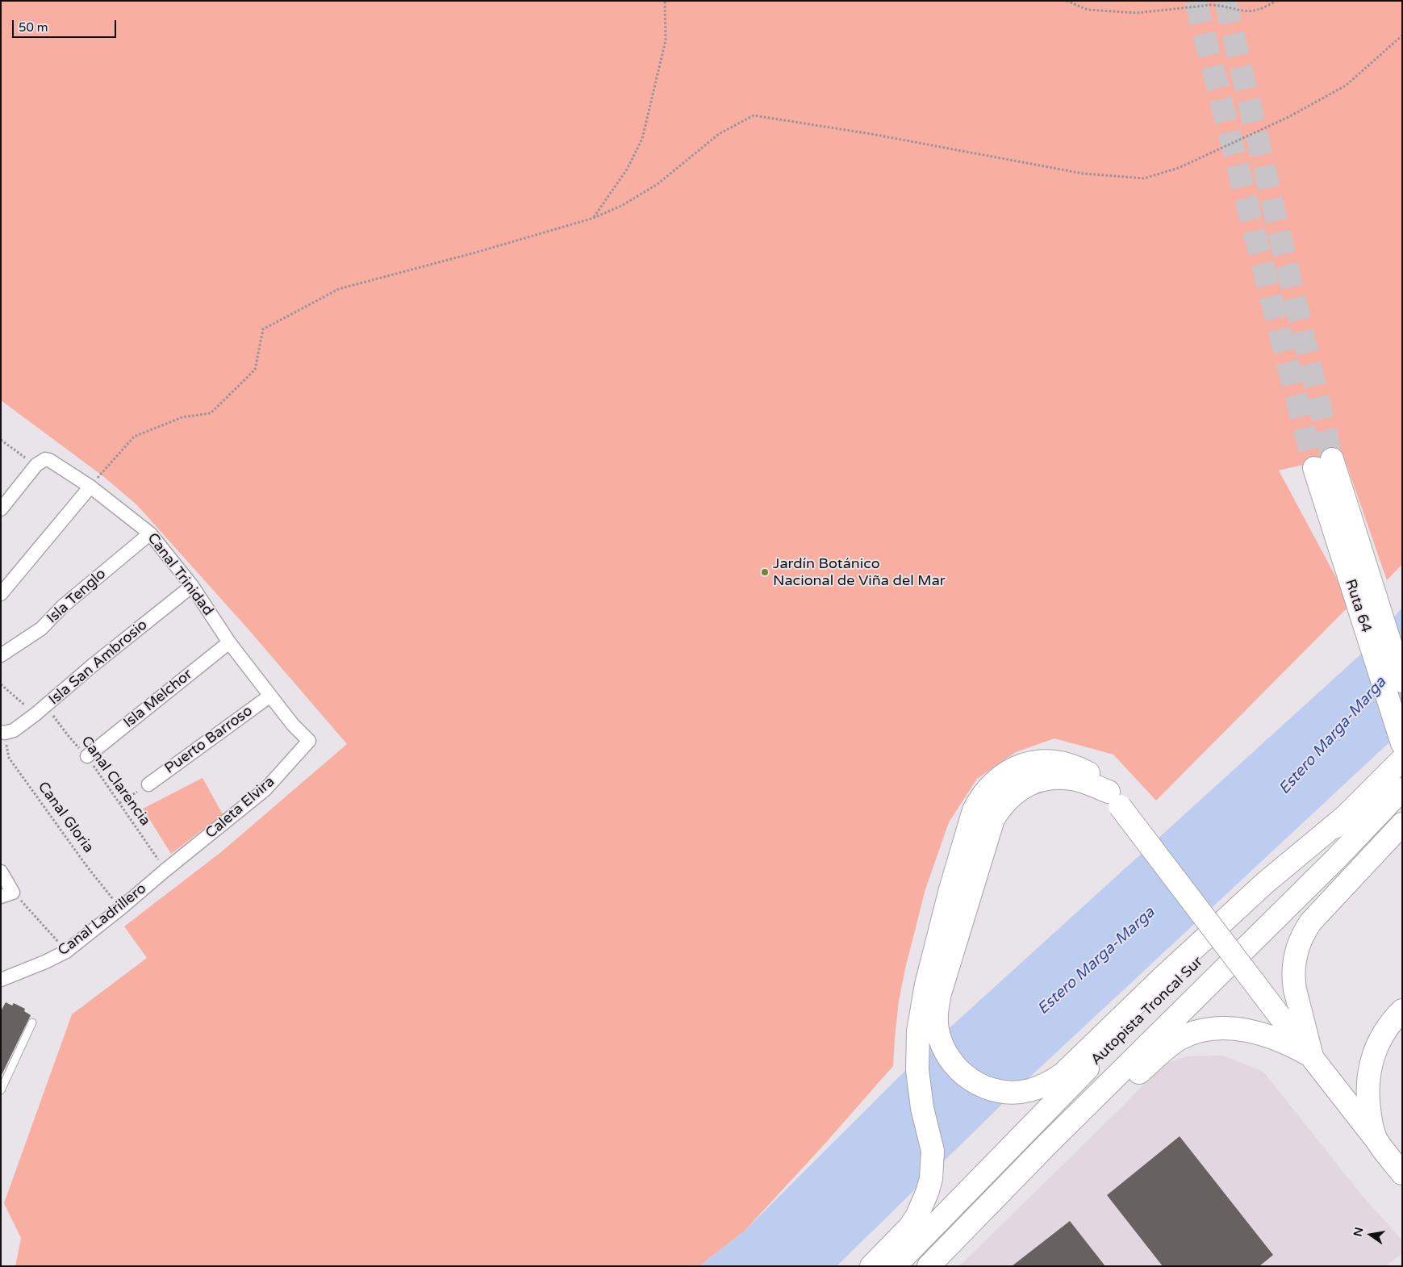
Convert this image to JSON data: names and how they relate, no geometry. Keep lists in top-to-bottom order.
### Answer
{
  "streets": {
    "highway": ["Ruta 64", "Autopista Troncal Sur"],
    "street": [
      "Canal Trinidad",
      "Isla Tenglo",
      "Isla San Ambrosio",
      "Isla Melchor",
      "Puerto Barroso",
      "Caleta Elvira",
      "Canal Ladrillero"
    ],
    "path": ["Canal Clarencia", "Canal Gloria"]
  },
  "crossings": [
    ["Canal Trinidad", "Isla Tenglo"],
    ["Canal Trinidad", "Isla San Ambrosio"],
    ["Canal Trinidad", "Isla Melchor"],
    ["Canal Trinidad", "Puerto Barroso"],
    ["Canal Trinidad", "Caleta Elvira"],
    ["Isla San Ambrosio", "Canal Clarencia"],
    ["Isla San Ambrosio", "Canal Gloria"],
    ["Isla Melchor", "Canal Clarencia"],
    ["Puerto Barroso", "Caleta Elvira"],
    ["Canal Clarencia", "Canal Ladrillero"],
    ["Caleta Elvira", "Canal Ladrillero"],
    ["Canal Gloria", "Canal Ladrillero"]
  ],
  "water": ["Estero Marga-Marga"],
  "places": ["Jardín Botánico Nacional de Viña del Mar"],
  "scale_bar": "50 m",
  "north": "left"
}
